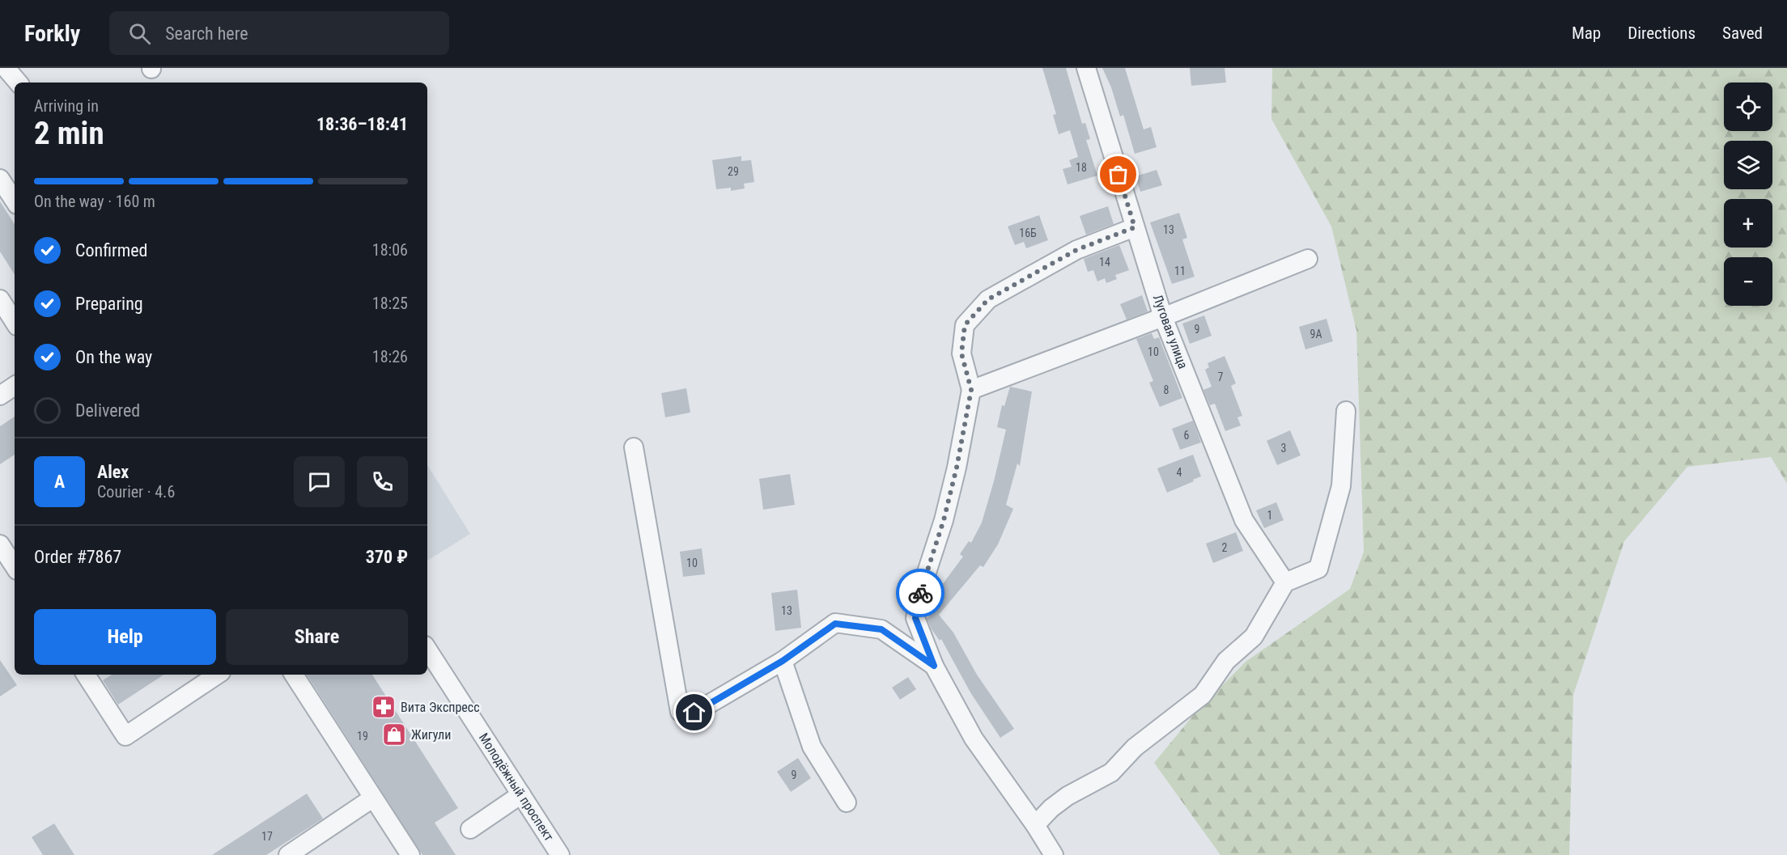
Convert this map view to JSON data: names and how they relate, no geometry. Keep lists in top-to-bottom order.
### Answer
{
  "streets": {
    "street": ["Луговая улица", "Молодёжный проспект"]
  },
  "places": {
    "pharmacy": ["Вита Экспресс"],
    "shop": ["Жигули"]
  },
  "house_numbers": [
    "18",
    "29",
    "13",
    "16Б",
    "14",
    "11",
    "9",
    "9А",
    "10",
    "7",
    "8",
    "6",
    "3",
    "4",
    "1",
    "2",
    "10",
    "13",
    "19",
    "9",
    "17"
  ],
  "page": {
    "header": "Forkly",
    "search": "Search here",
    "nav": ["Map", "Directions", "Saved"],
    "map_buttons": ["+", "−"],
    "heading": ["2 min", "Arriving in", "18:36–18:41"],
    "panel": [
      "Alex",
      "Courier · 4.6",
      "Order #7867",
      "370 ₽"
    ],
    "bar": "On the way · 160 m",
    "list": [
      ["Confirmed", "18:06"],
      ["Preparing", "18:25"],
      ["On the way", "18:26"],
      "Delivered"
    ],
    "round": "A",
    "buttons": ["Help", "Share"]
  }
}
